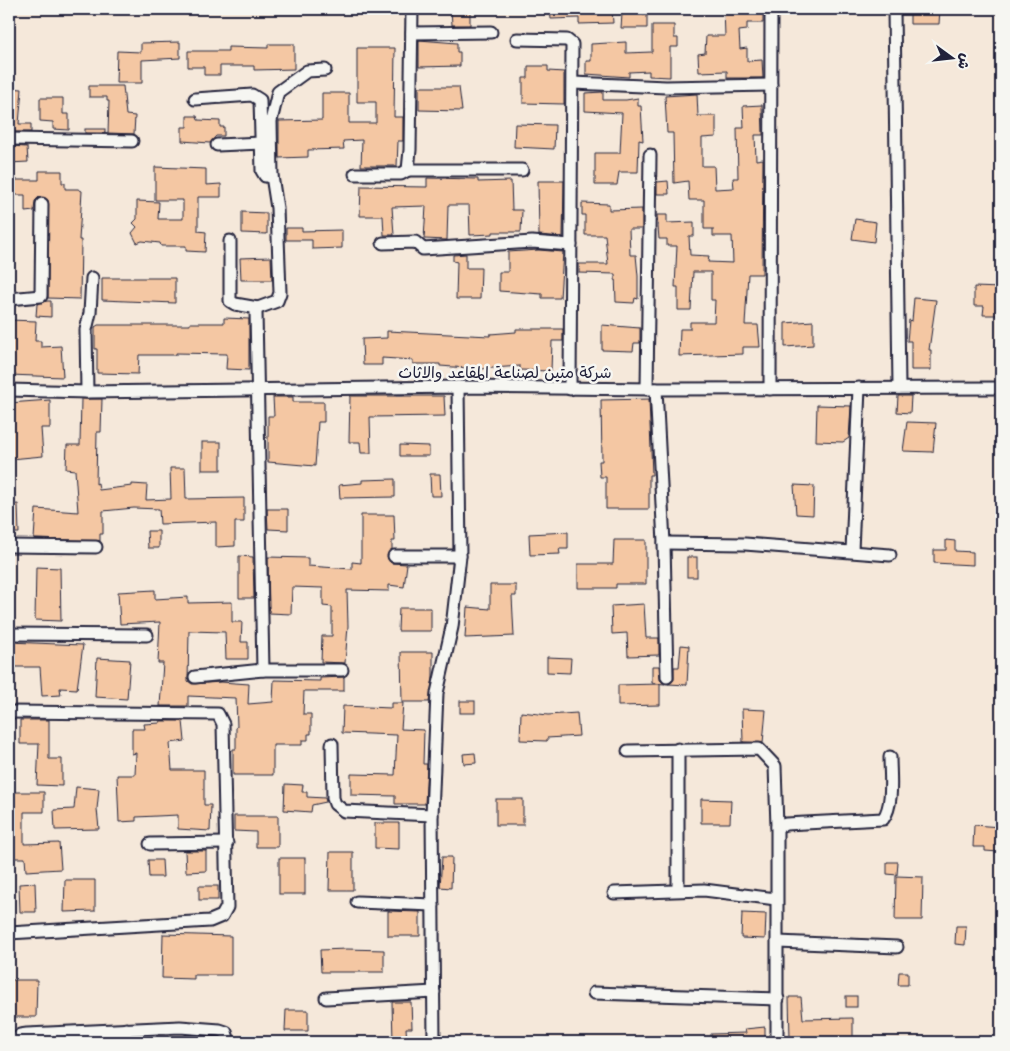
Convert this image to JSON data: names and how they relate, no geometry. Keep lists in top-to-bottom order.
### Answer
{
  "streets": {
    "street": ["شركة متين لصناعة المقاعد والاثاث"]
  },
  "north": "right"
}
